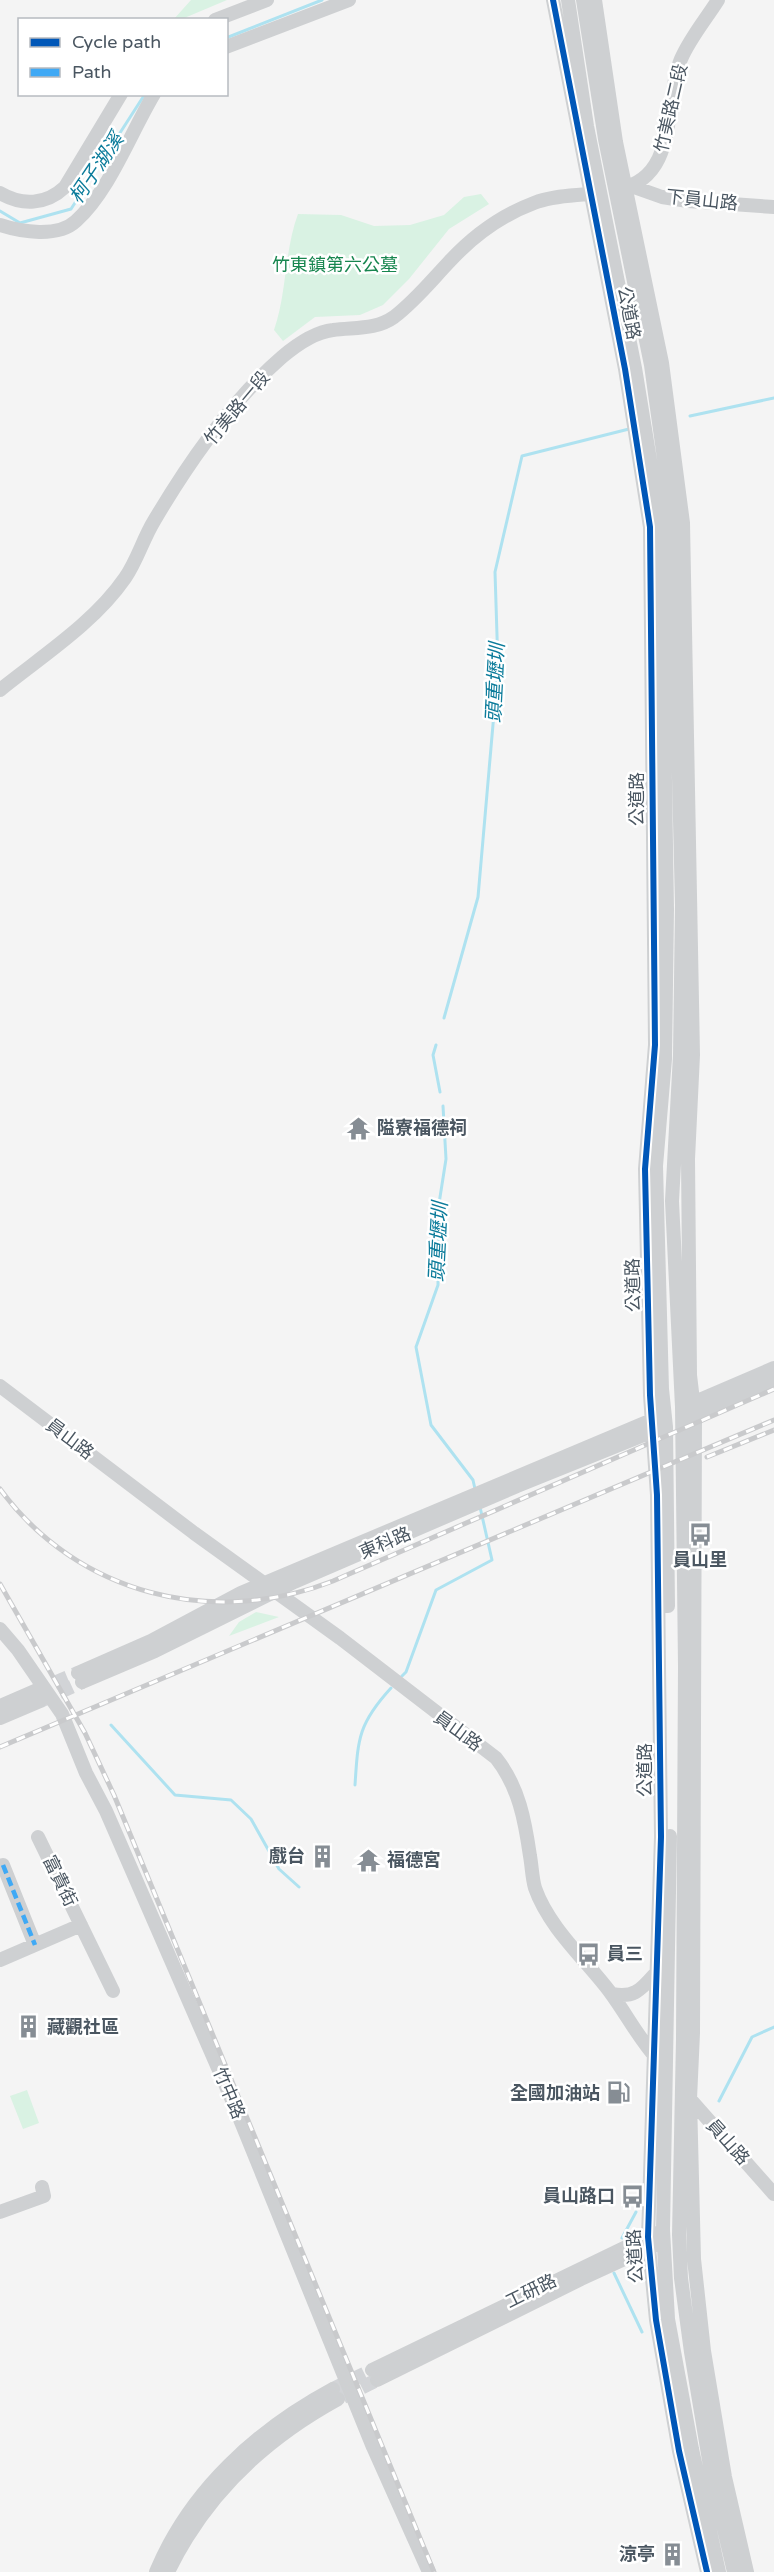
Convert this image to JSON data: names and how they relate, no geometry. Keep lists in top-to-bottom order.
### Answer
{
  "streets": {
    "street": [
      "竹美路二段",
      "下員山路",
      "公道路",
      "竹美路一段",
      "員山路",
      "東科路",
      "富貴街",
      "竹中路",
      "工研路"
    ]
  },
  "crossings": [
    ["竹美路二段", "下員山路"],
    ["竹美路二段", "公道路"],
    ["竹美路二段", "竹美路一段"],
    ["下員山路", "公道路"],
    ["公道路", "員山路"],
    ["公道路", "東科路"],
    ["公道路", "工研路"],
    ["員山路", "東科路"]
  ],
  "water": ["柯子湖溪", "頭重壢圳"],
  "parks": ["竹東鎮第六公墓"],
  "places": {
    "temple": ["隘寮福德祠", "福德宮"],
    "bus stop": ["員山里", "員三", "員山路口"],
    "building": ["戲台", "藏觀社區", "涼亭"],
    "fuel station": ["全國加油站"]
  },
  "legend": ["Cycle path", "Path"]
}
